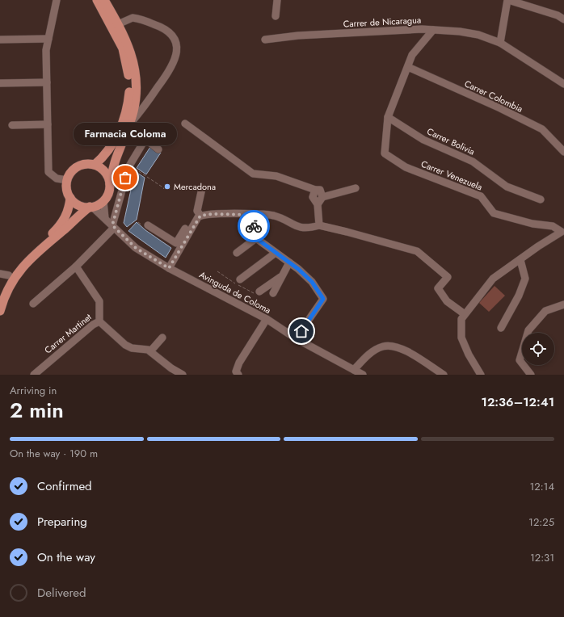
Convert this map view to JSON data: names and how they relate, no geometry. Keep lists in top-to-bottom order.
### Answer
{
  "streets": {
    "street": [
      "Carrer de Nicaragua",
      "Carrer Colombia",
      "Carrer Bolivia",
      "Carrer Venezuela",
      "Avinguda de Coloma",
      "Carrer Martinet"
    ]
  },
  "crossings": [
    ["Carrer de Nicaragua", "Carrer Venezuela"],
    ["Carrer Colombia", "Carrer Venezuela"],
    ["Carrer Bolivia", "Carrer Venezuela"]
  ],
  "places": ["Farmacia Coloma", "Mercadona"],
  "page": {
    "bubble": "Farmacia Coloma",
    "heading": ["2 min", "Arriving in", "12:36–12:41"],
    "bar": "On the way · 190 m",
    "list": [
      ["Confirmed", "12:14"],
      ["Preparing", "12:25"],
      ["On the way", "12:31"],
      "Delivered"
    ]
  }
}
